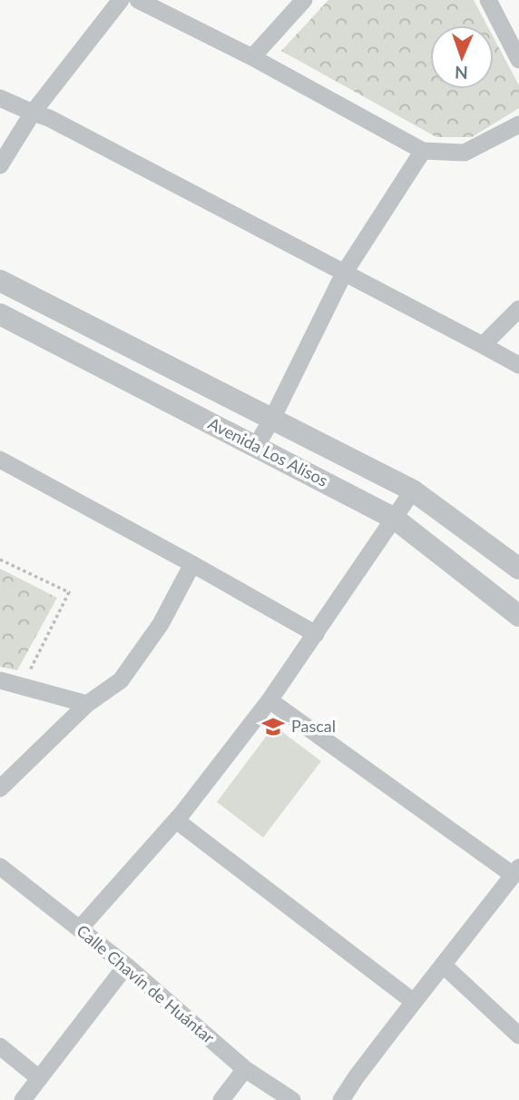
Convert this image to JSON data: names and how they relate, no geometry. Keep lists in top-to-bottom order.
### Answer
{
  "streets": {
    "street": ["Avenida Los Alisos", "Calle Chavín de Huántar"]
  },
  "places": {
    "school or university": ["Pascal"]
  },
  "north": "bottom"
}
